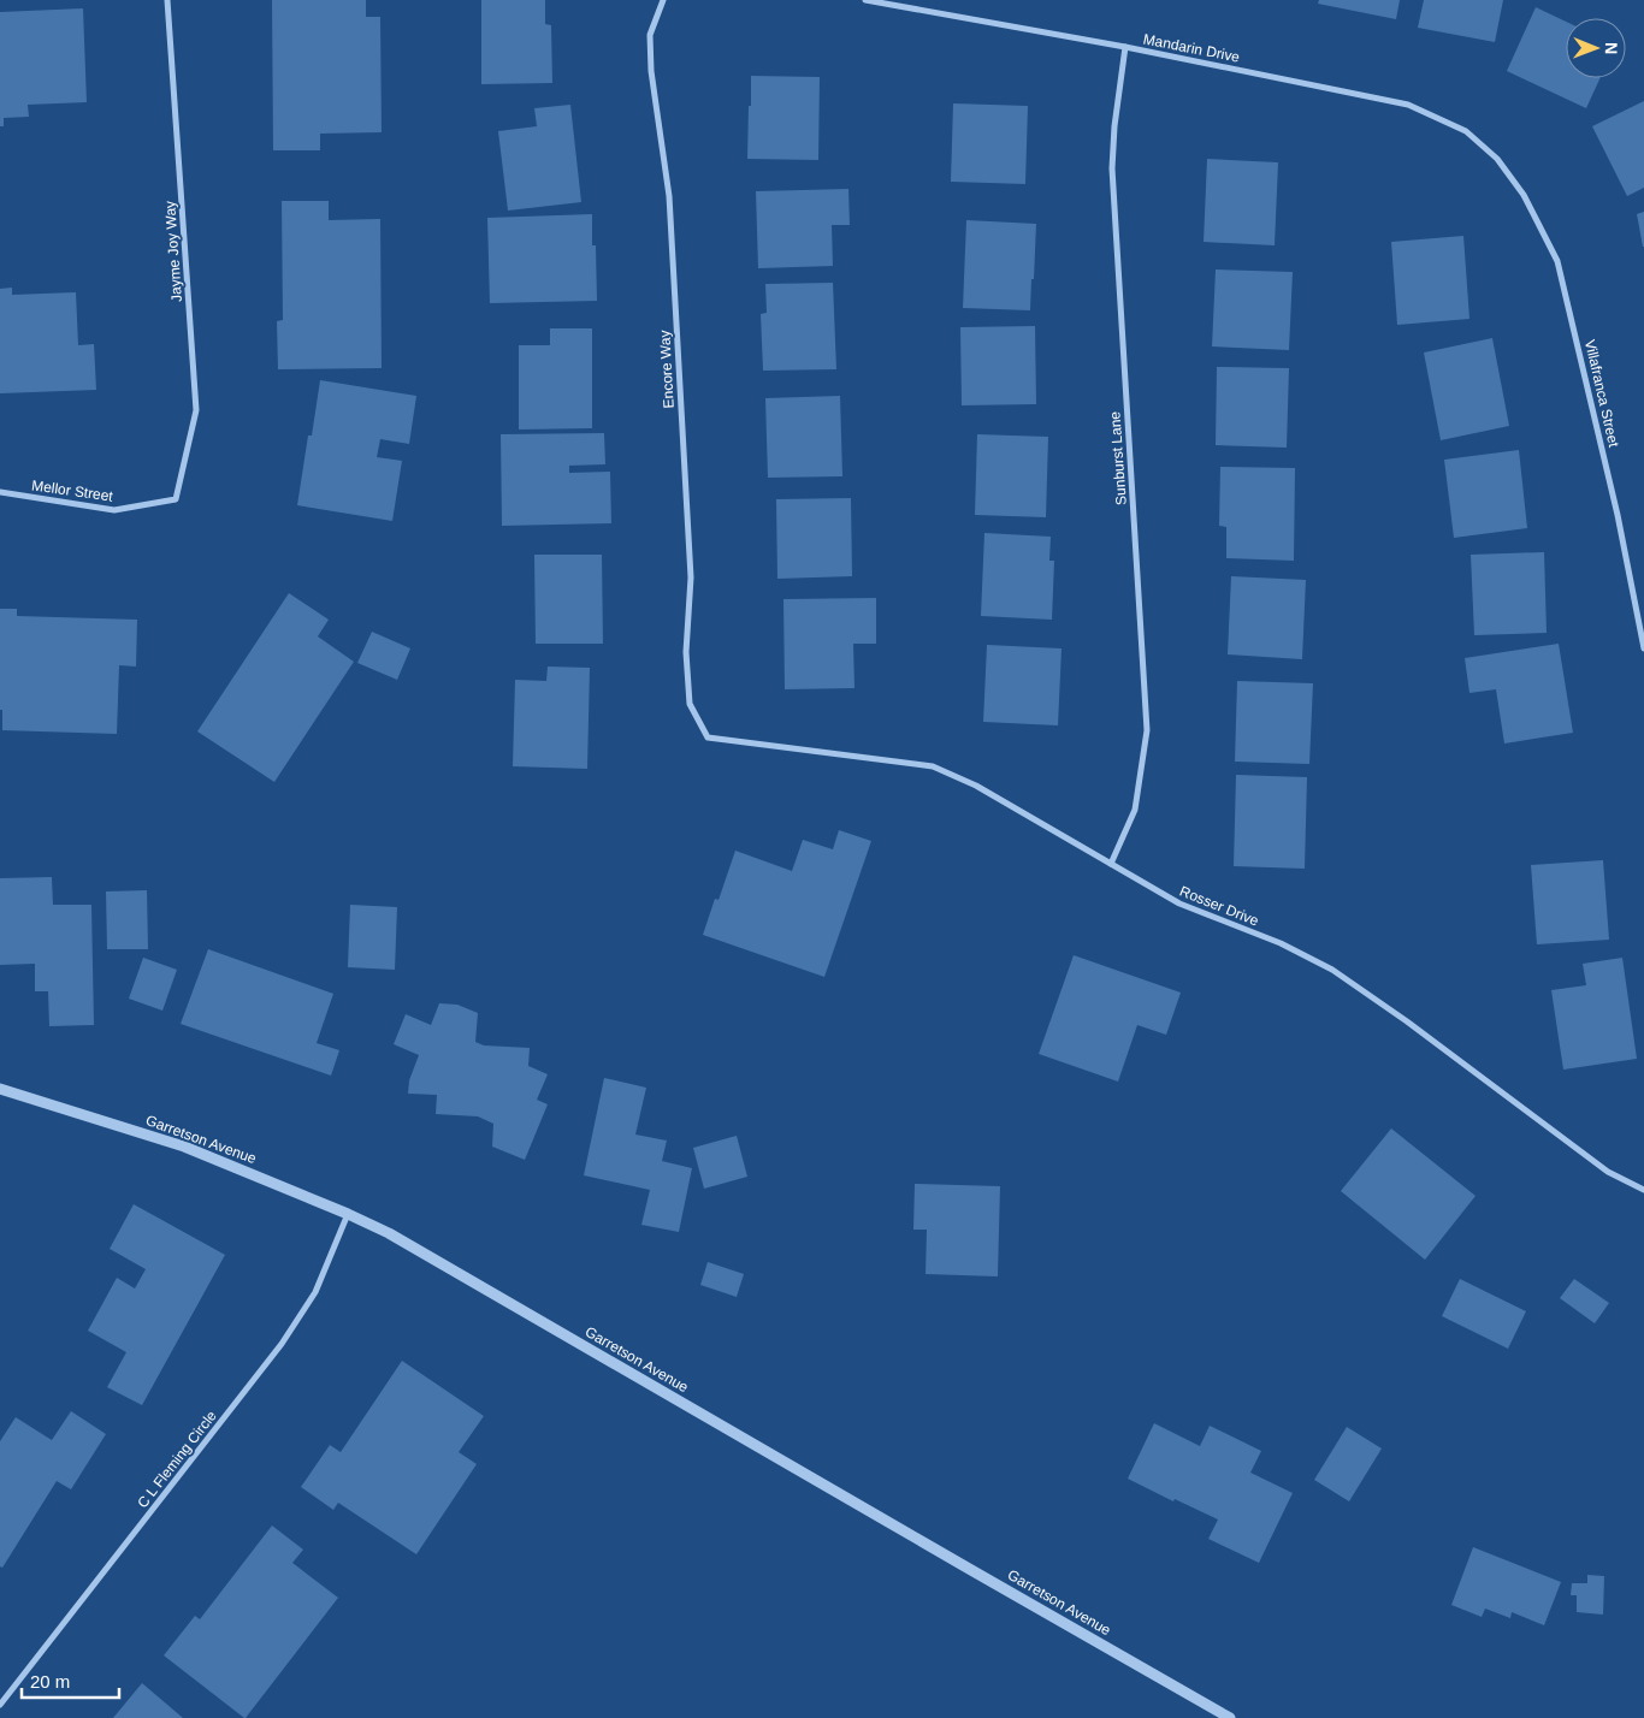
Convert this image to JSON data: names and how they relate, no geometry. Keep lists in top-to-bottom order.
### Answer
{
  "streets": {
    "street": [
      "Mandarin Drive",
      "Jayme Joy Way",
      "Encore Way",
      "Villafranca Street",
      "Sunburst Lane",
      "Mellor Street",
      "Rosser Drive",
      "Garretson Avenue",
      "C L Fleming Circle"
    ]
  },
  "crossings": [
    ["Mandarin Drive", "Villafranca Street"],
    ["Mandarin Drive", "Sunburst Lane"],
    ["Jayme Joy Way", "Mellor Street"],
    ["Encore Way", "Rosser Drive"],
    ["Sunburst Lane", "Rosser Drive"],
    ["Garretson Avenue", "C L Fleming Circle"]
  ],
  "scale_bar": "20 m",
  "north": "right"
}
